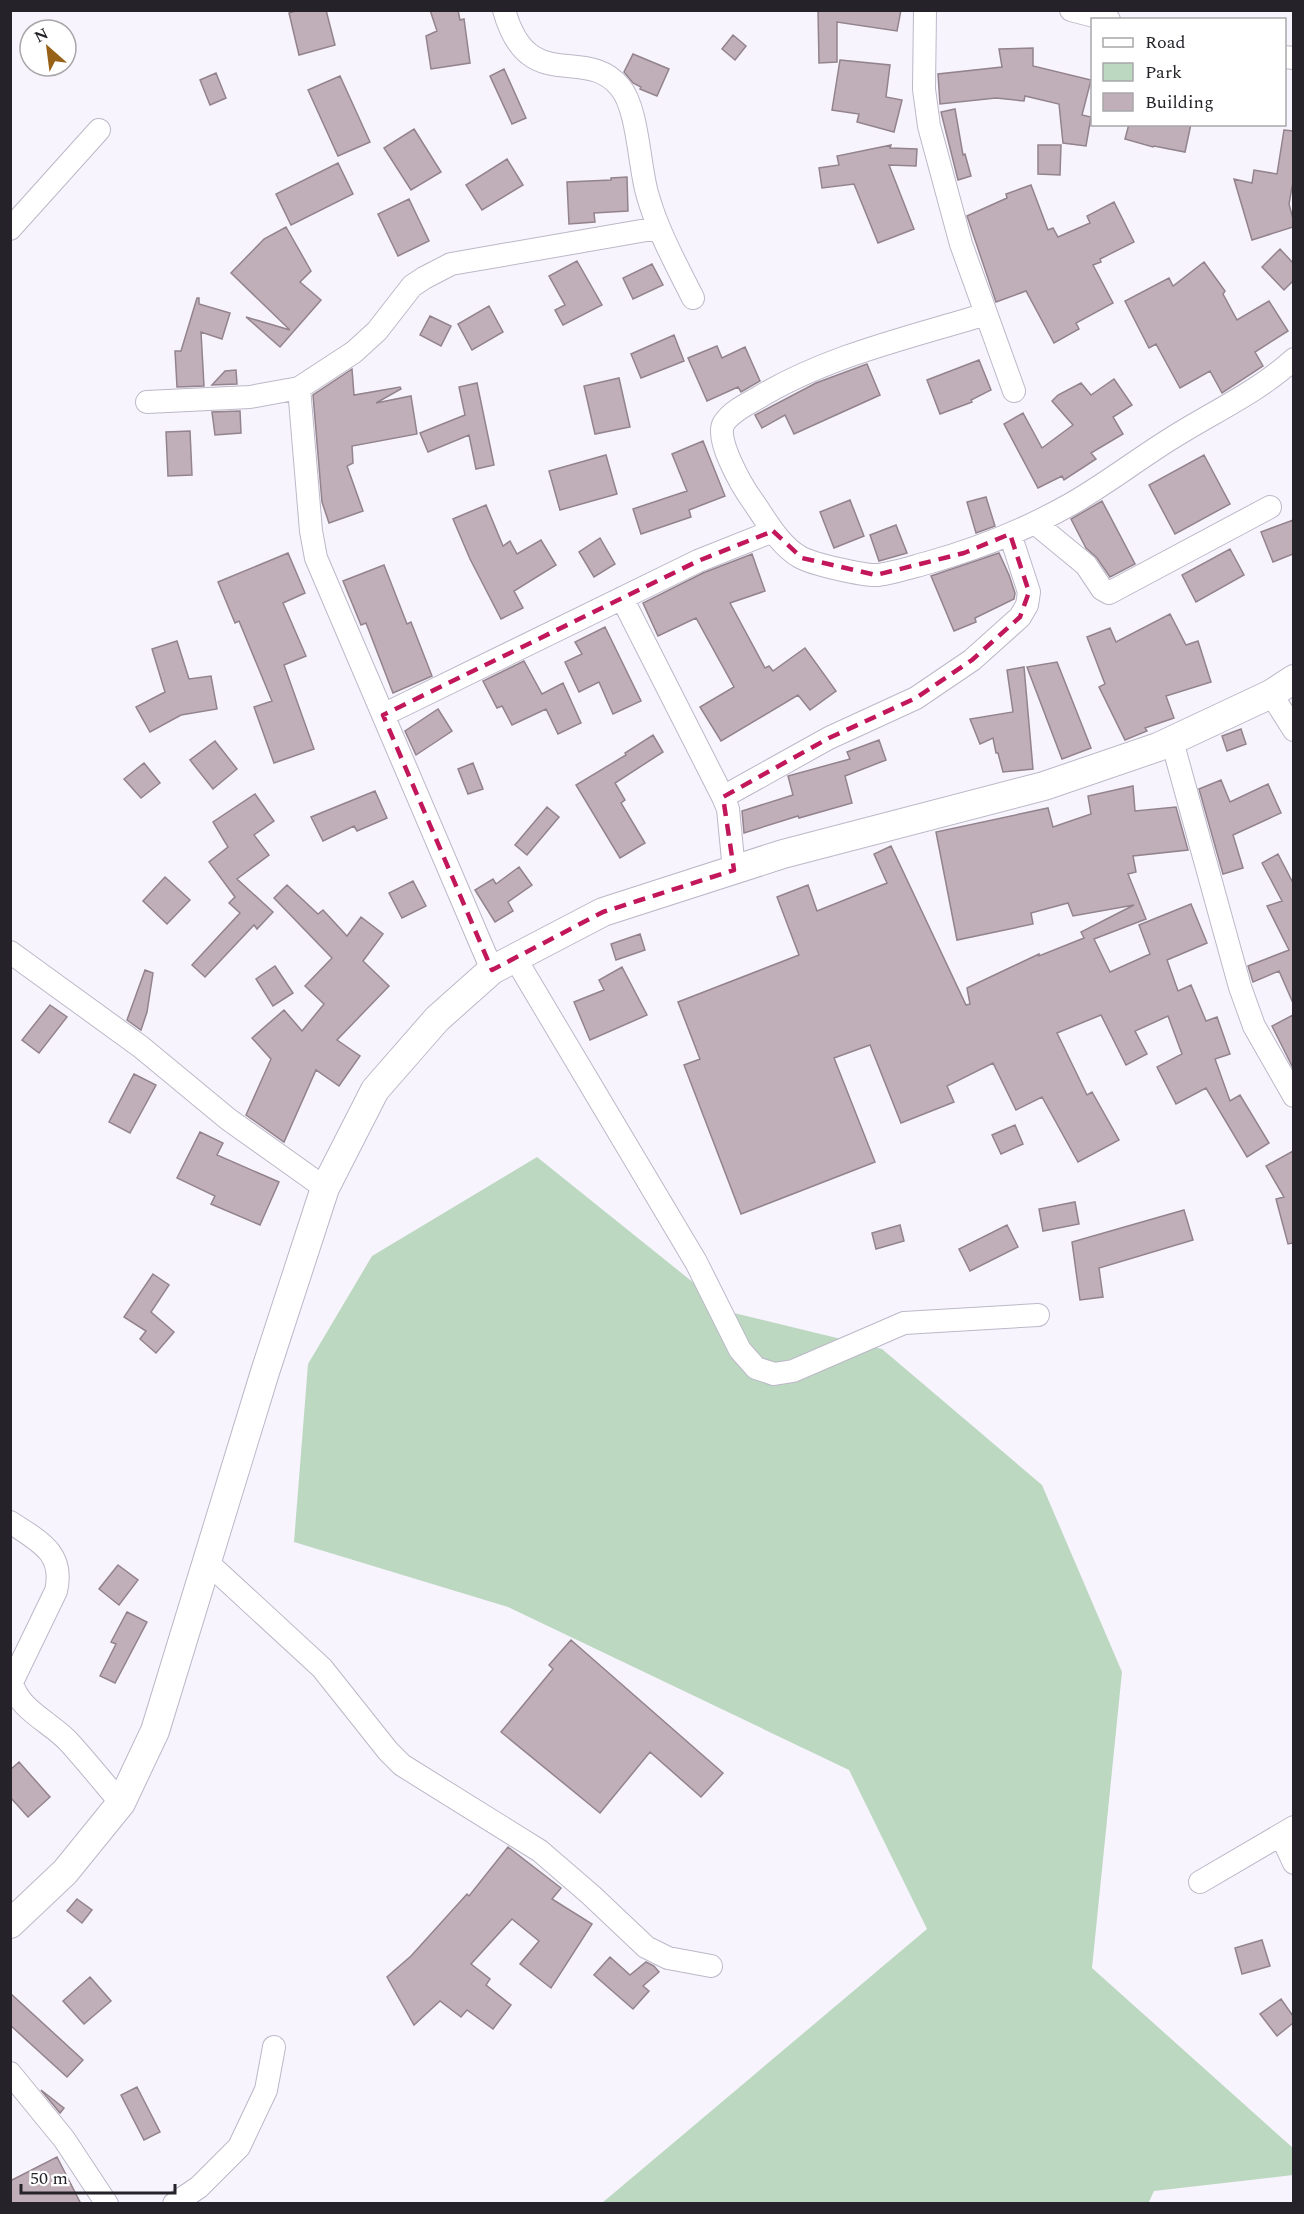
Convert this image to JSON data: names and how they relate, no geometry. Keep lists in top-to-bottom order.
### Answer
{
  "legend": ["Road", "Park", "Building"],
  "scale_bar": "50 m",
  "north": "top left"
}
